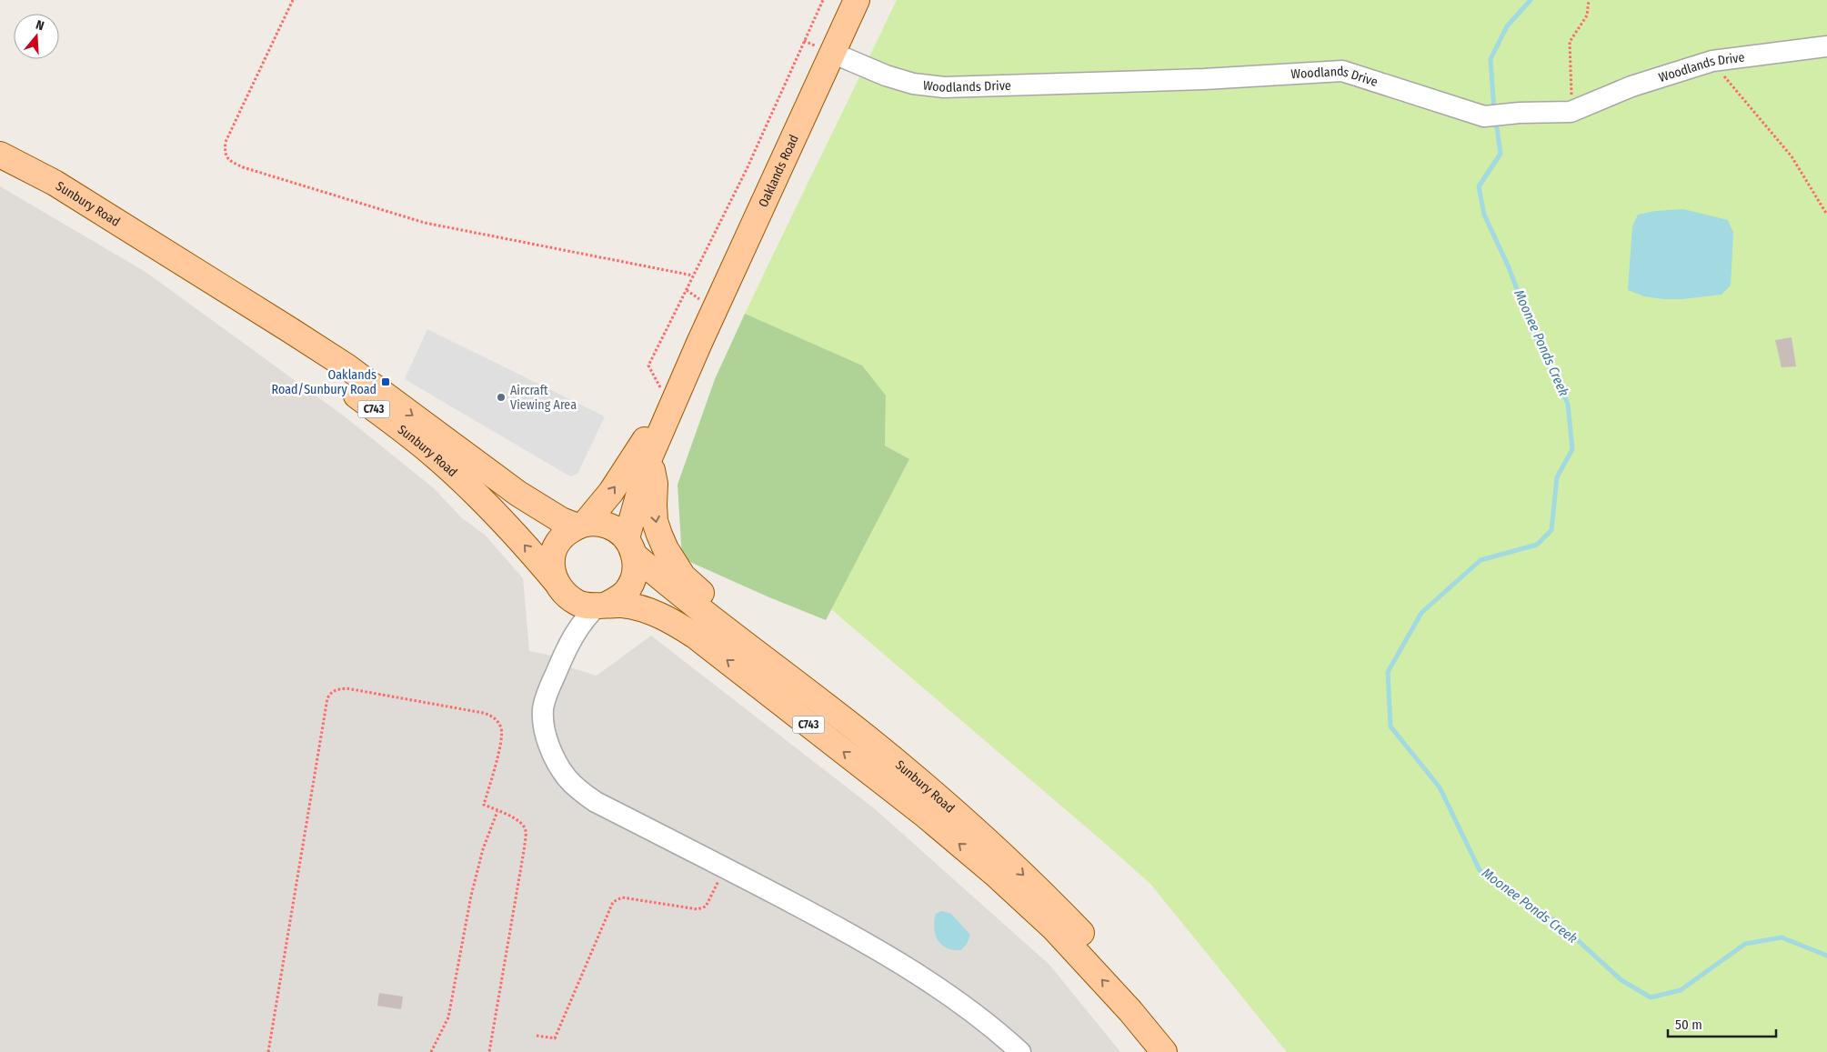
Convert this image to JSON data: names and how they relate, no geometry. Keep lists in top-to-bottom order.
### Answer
{
  "streets": {
    "main road": ["Oaklands Road", "Sunbury Road", "C743"],
    "lane": ["Woodlands Drive"]
  },
  "crossings": [
    ["Woodlands Drive", "Oaklands Road"],
    ["Oaklands Road", "Sunbury Road"],
    ["Oaklands Road", "C743"],
    ["Sunbury Road", "C743"]
  ],
  "water": ["Moonee Ponds Creek"],
  "places": {
    "transit": ["Oaklands Road/Sunbury Road"],
    "other": ["Aircraft Viewing Area"]
  },
  "scale_bar": "50 m",
  "north": "top"
}
